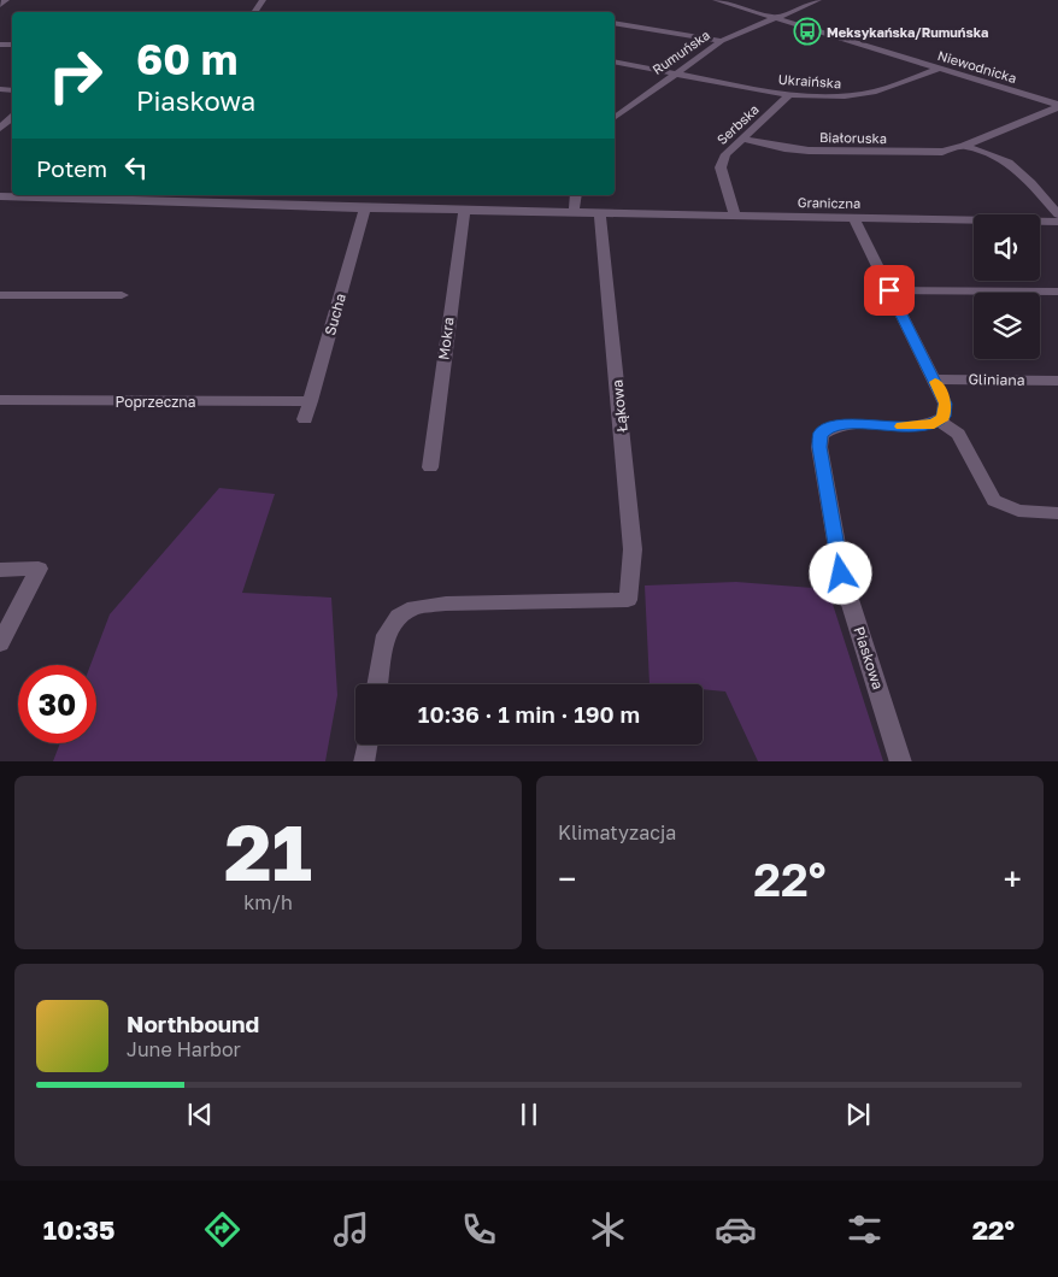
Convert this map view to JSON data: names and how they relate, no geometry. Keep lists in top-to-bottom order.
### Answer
{
  "streets": {
    "street": [
      "Rumuńska",
      "Niewodnicka",
      "Ukraińska",
      "Serbska",
      "Białoruska",
      "Graniczna",
      "Sucha",
      "Mokra",
      "Gliniana",
      "Poprzeczna",
      "Łąkowa",
      "Piaskowa"
    ]
  },
  "crossings": [
    ["Rumuńska", "Niewodnicka"],
    ["Rumuńska", "Ukraińska"],
    ["Niewodnicka", "Ukraińska"],
    ["Niewodnicka", "Białoruska"],
    ["Ukraińska", "Serbska"],
    ["Serbska", "Białoruska"],
    ["Serbska", "Graniczna"],
    ["Graniczna", "Sucha"],
    ["Graniczna", "Mokra"],
    ["Graniczna", "Łąkowa"],
    ["Sucha", "Poprzeczna"]
  ],
  "places": {
    "bus stop": ["Meksykańska/Rumuńska"]
  },
  "page": {
    "turn": ["60 m", "Piaskowa"],
    "then": "Potem",
    "limit": "30",
    "trip": "10:36 · 1 min · 190 m",
    "tile": [
      ["21", "km/h"],
      "Klimatyzacja"
    ],
    "heat": ["−", "22°", "+"],
    "song": ["Northbound", "June Harbor"],
    "tabs": ["10:35", "22°"]
  }
}
